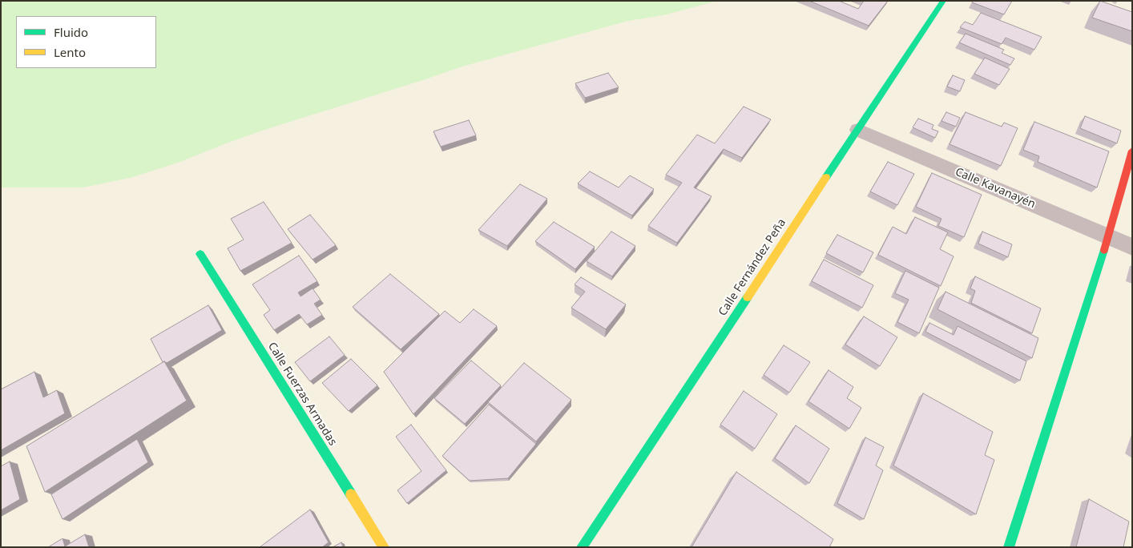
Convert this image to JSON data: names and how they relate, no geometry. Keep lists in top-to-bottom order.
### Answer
{
  "streets": {
    "street": ["Calle Kavanayén", "Calle Fernández Peña", "Calle Fuerzas Armadas"]
  },
  "crossings": [
    ["Calle Kavanayén", "Calle Fernández Peña"]
  ],
  "legend": ["Fluido", "Lento"]
}
